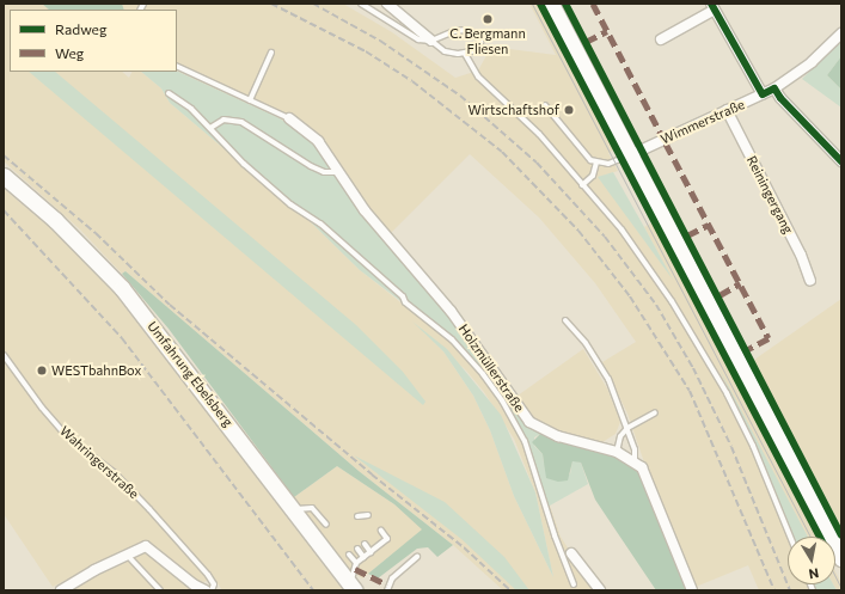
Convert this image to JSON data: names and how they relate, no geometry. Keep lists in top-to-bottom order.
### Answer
{
  "streets": {
    "main road": ["Umfahrung Ebelsberg"],
    "street": ["Wimmerstraße", "Reiningergang", "Holzmüllerstraße"],
    "lane": ["Wahringerstraße"]
  },
  "crossings": [
    ["Wimmerstraße", "Reiningergang"]
  ],
  "places": ["C. Bergmann Fliesen", "Wirtschaftshof", "WESTbahnBox"],
  "legend": ["Radweg", "Weg"],
  "north": "bottom"
}
